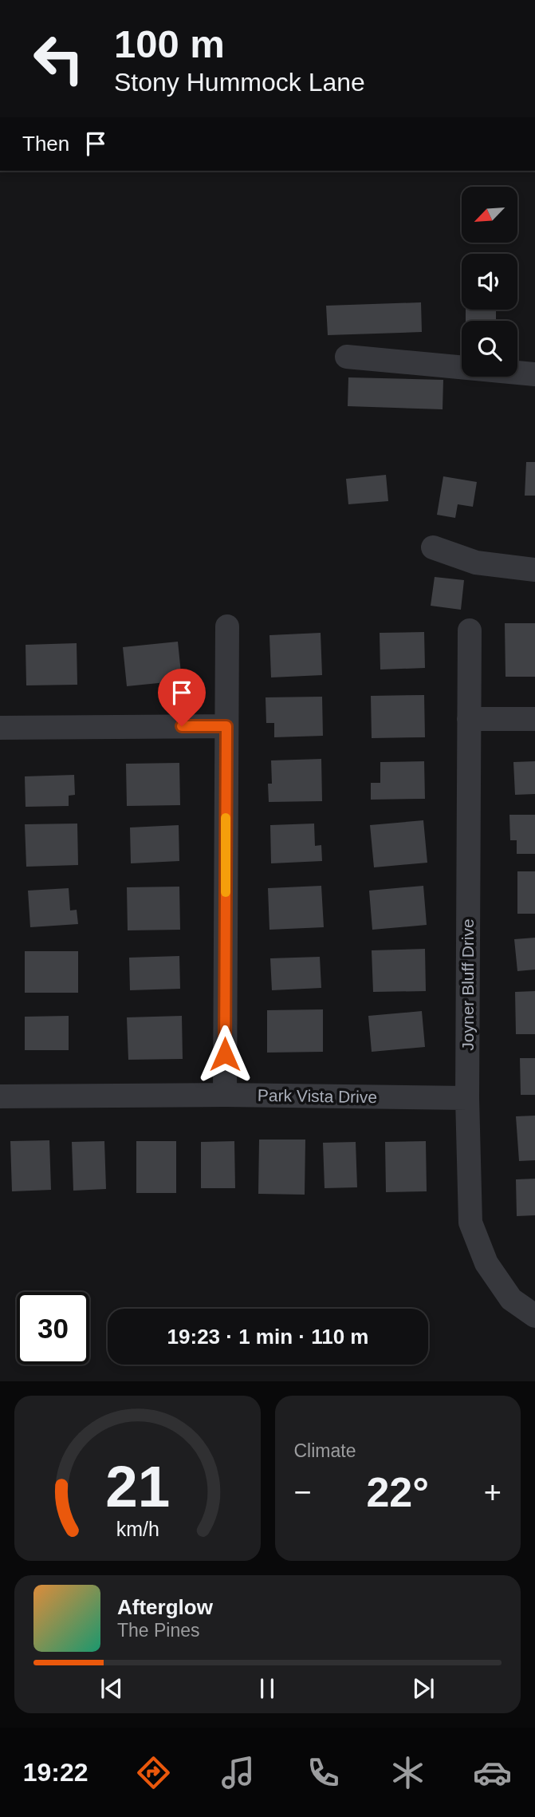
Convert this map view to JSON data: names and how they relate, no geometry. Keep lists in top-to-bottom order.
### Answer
{
  "streets": {
    "street": ["Joyner Bluff Drive", "Park Vista Drive"]
  },
  "crossings": [
    ["Joyner Bluff Drive", "Park Vista Drive"]
  ],
  "north": "bottom left",
  "page": {
    "turn": ["100 m", "Stony Hummock Lane"],
    "then": "Then",
    "limit": "30",
    "trip": "19:23 · 1 min · 110 m",
    "tile": "Climate",
    "heat": ["−", "22°", "+"],
    "song": ["Afterglow", "The Pines"],
    "tabs": "19:22",
    "gauge": ["21", "km/h"]
  }
}
